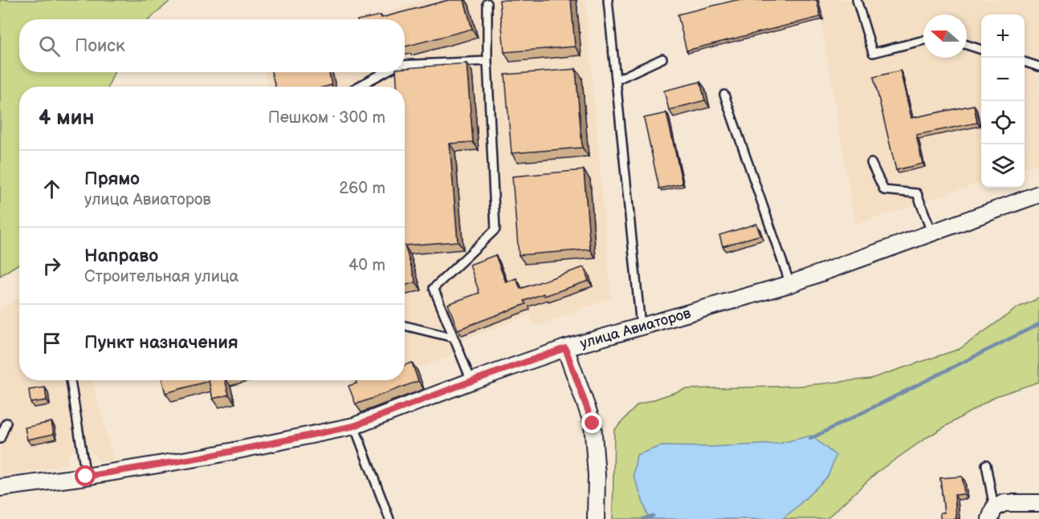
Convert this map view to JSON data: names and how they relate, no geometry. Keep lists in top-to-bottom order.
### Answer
{
  "streets": {
    "street": ["улица Авиаторов"]
  },
  "north": "left",
  "page": {
    "map_buttons": ["+", "−"],
    "search": "Поиск",
    "heading": ["4 мин", "Пешком · 300 m"],
    "list": [
      ["Прямо", "улица Авиаторов", "260 m"],
      ["Направо", "Строительная улица", "40 m"],
      "Пункт назначения"
    ]
  }
}
